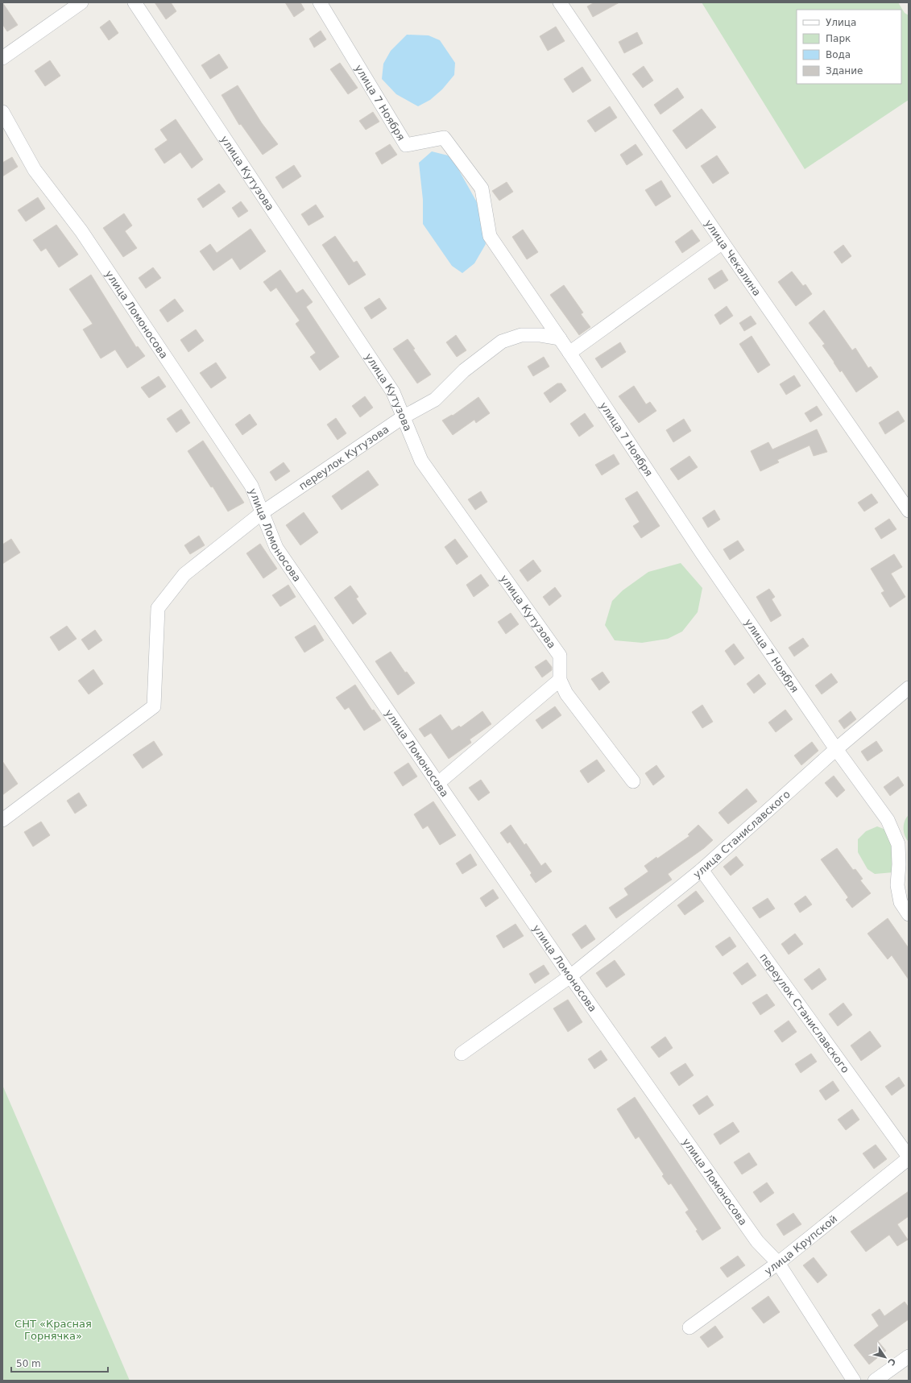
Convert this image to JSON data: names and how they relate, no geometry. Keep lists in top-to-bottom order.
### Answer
{
  "streets": {
    "street": [
      "улица 7 Ноября",
      "улица Кутузова",
      "улица Чекалина",
      "улица Ломоносова",
      "переулок Кутузова",
      "улица Станиславского",
      "переулок Станиславского",
      "улица Крупской"
    ]
  },
  "crossings": [
    ["улица 7 Ноября", "переулок Кутузова"],
    ["улица 7 Ноября", "улица Станиславского"],
    ["улица Кутузова", "переулок Кутузова"],
    ["улица Ломоносова", "переулок Кутузова"],
    ["улица Ломоносова", "улица Станиславского"],
    ["улица Ломоносова", "улица Крупской"],
    ["улица Станиславского", "переулок Станиславского"],
    ["переулок Станиславского", "улица Крупской"]
  ],
  "parks": ["СНТ «Красная Горнячка»"],
  "legend": [
    "Улица",
    "Парк",
    "Вода",
    "Здание"
  ],
  "scale_bar": "50 m",
  "north": "bottom right"
}
